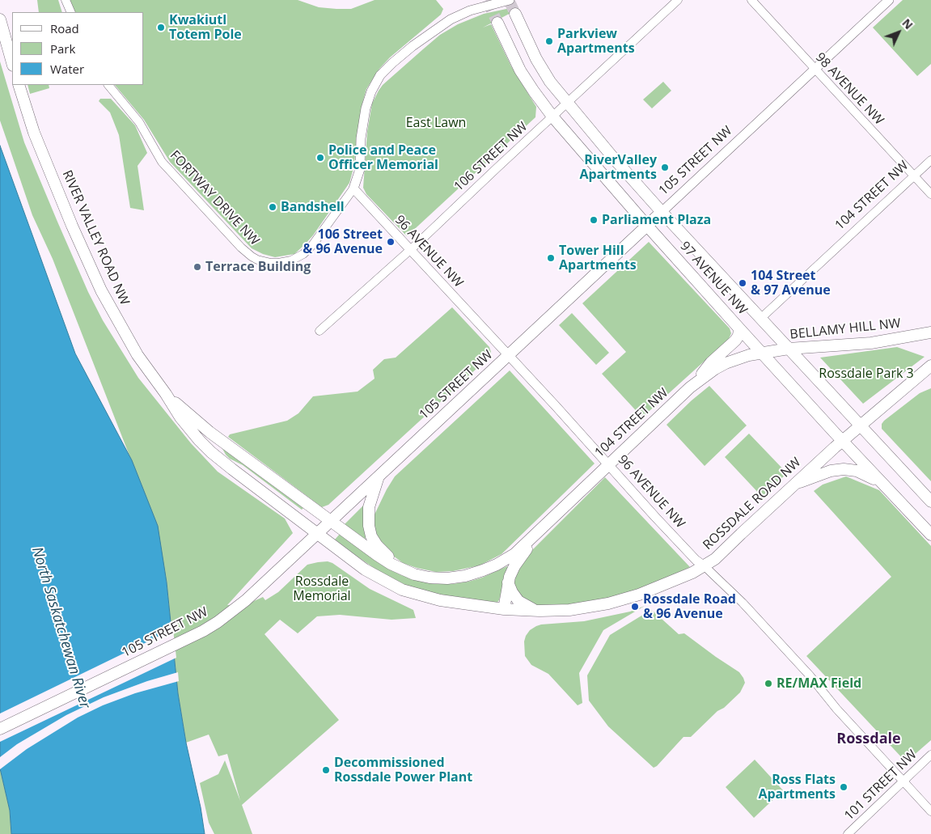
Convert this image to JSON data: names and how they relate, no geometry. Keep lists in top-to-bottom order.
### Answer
{
  "streets": {
    "main road": [
      "105 STREET NW",
      "104 STREET NW",
      "RIVER VALLEY ROAD NW",
      "97 AVENUE NW",
      "BELLAMY HILL NW",
      "ROSSDALE ROAD NW"
    ],
    "street": [
      "98 AVENUE NW",
      "106 STREET NW",
      "FORTWAY DRIVE NW",
      "96 AVENUE NW",
      "101 STREET NW"
    ]
  },
  "crossings": [
    ["98 AVENUE NW", "105 STREET NW"],
    ["98 AVENUE NW", "104 STREET NW"],
    ["106 STREET NW", "96 AVENUE NW"],
    ["106 STREET NW", "97 AVENUE NW"],
    ["105 STREET NW", "RIVER VALLEY ROAD NW"],
    ["105 STREET NW", "96 AVENUE NW"],
    ["105 STREET NW", "97 AVENUE NW"],
    ["105 STREET NW", "ROSSDALE ROAD NW"],
    ["104 STREET NW", "96 AVENUE NW"],
    ["104 STREET NW", "97 AVENUE NW"],
    ["104 STREET NW", "BELLAMY HILL NW"],
    ["FORTWAY DRIVE NW", "96 AVENUE NW"],
    ["RIVER VALLEY ROAD NW", "ROSSDALE ROAD NW"],
    ["96 AVENUE NW", "ROSSDALE ROAD NW"],
    ["96 AVENUE NW", "101 STREET NW"],
    ["97 AVENUE NW", "BELLAMY HILL NW"],
    ["97 AVENUE NW", "ROSSDALE ROAD NW"]
  ],
  "districts": ["Rossdale"],
  "water": ["North Saskatchewan River"],
  "parks": ["East Lawn", "Rossdale Park 3", "Rossdale Memorial"],
  "places": [
    "Kwakiutl Totem Pole",
    "Parkview Apartments",
    "Police and Peace Officer Memorial",
    "RiverValley Apartments",
    "Bandshell",
    "Parliament Plaza",
    "106 Street & 96 Avenue",
    "Tower Hill Apartments",
    "Terrace Building",
    "104 Street & 97 Avenue",
    "Rossdale Road & 96 Avenue",
    "RE/MAX Field",
    "Decommissioned Rossdale Power Plant",
    "Ross Flats Apartments"
  ],
  "legend": ["Road", "Park", "Water"],
  "north": "top right"
}
